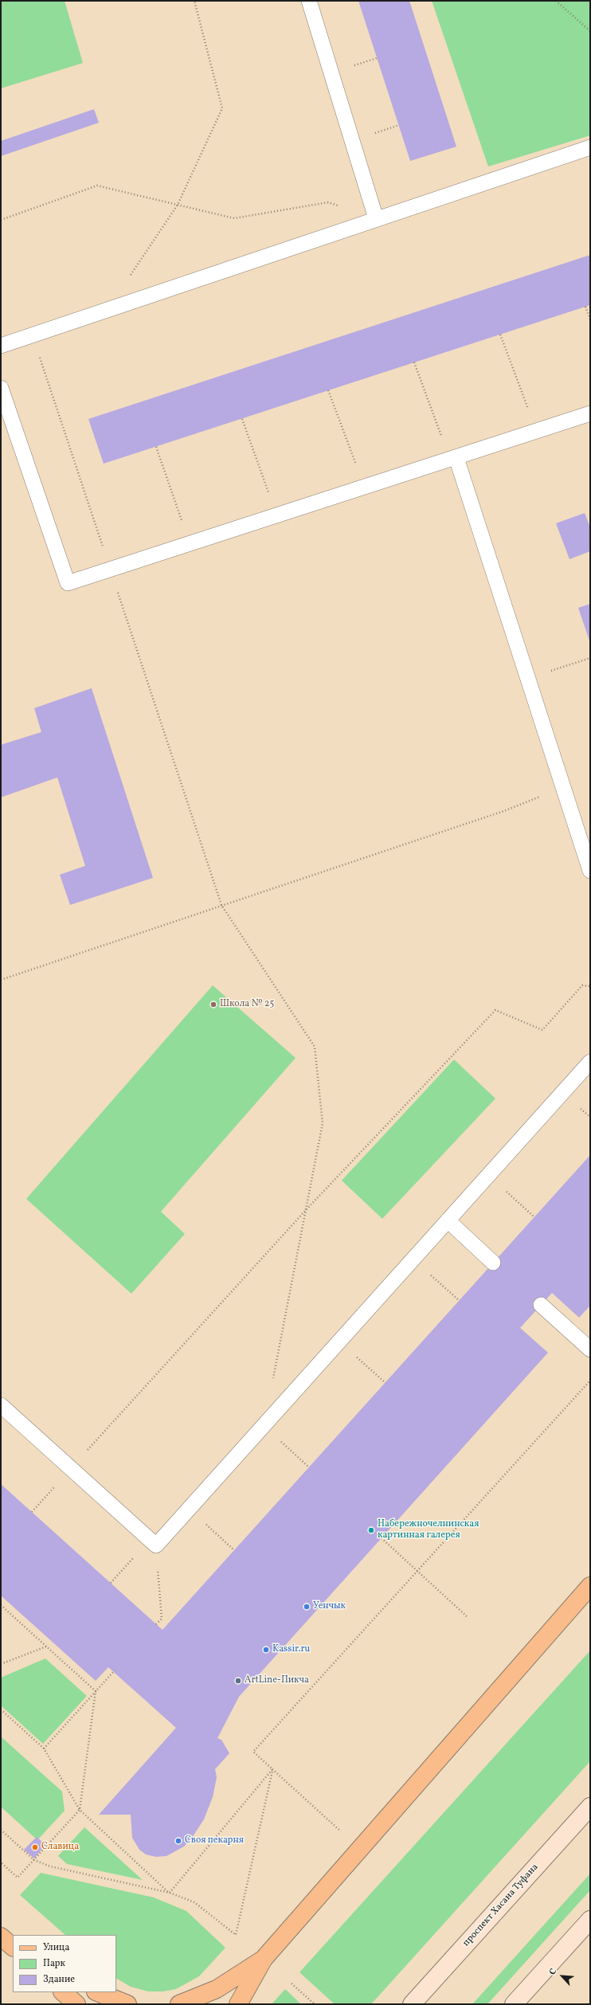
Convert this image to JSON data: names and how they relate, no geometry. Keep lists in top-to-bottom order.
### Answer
{
  "streets": {
    "main road": ["проспект Хасана Туфана"]
  },
  "places": [
    "Школа № 25",
    "Набережночелнинская картинная галерея",
    "Уенчык",
    "Kassir.ru",
    "ArtLine-Пикча",
    "Своя пекарня",
    "Славица"
  ],
  "legend": ["Улица", "Парк", "Здание"],
  "north": "top left"
}
